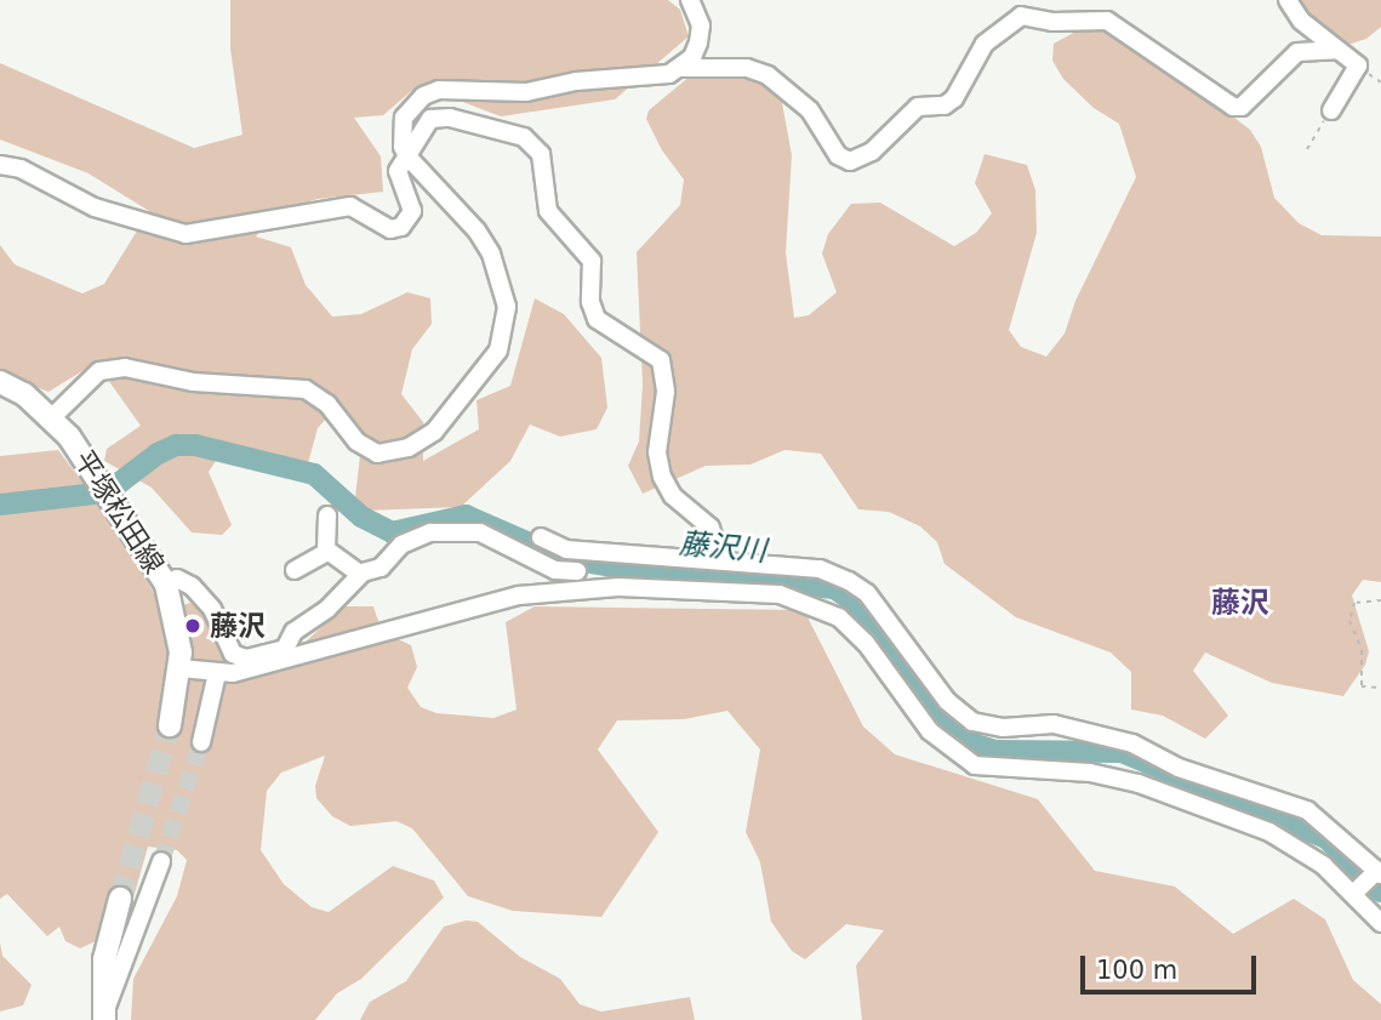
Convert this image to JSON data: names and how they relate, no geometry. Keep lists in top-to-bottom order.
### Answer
{
  "streets": {
    "main road": ["平塚松田線"]
  },
  "districts": ["藤沢"],
  "water": ["藤沢川"],
  "places": ["藤沢"],
  "scale_bar": "100 m"
}
